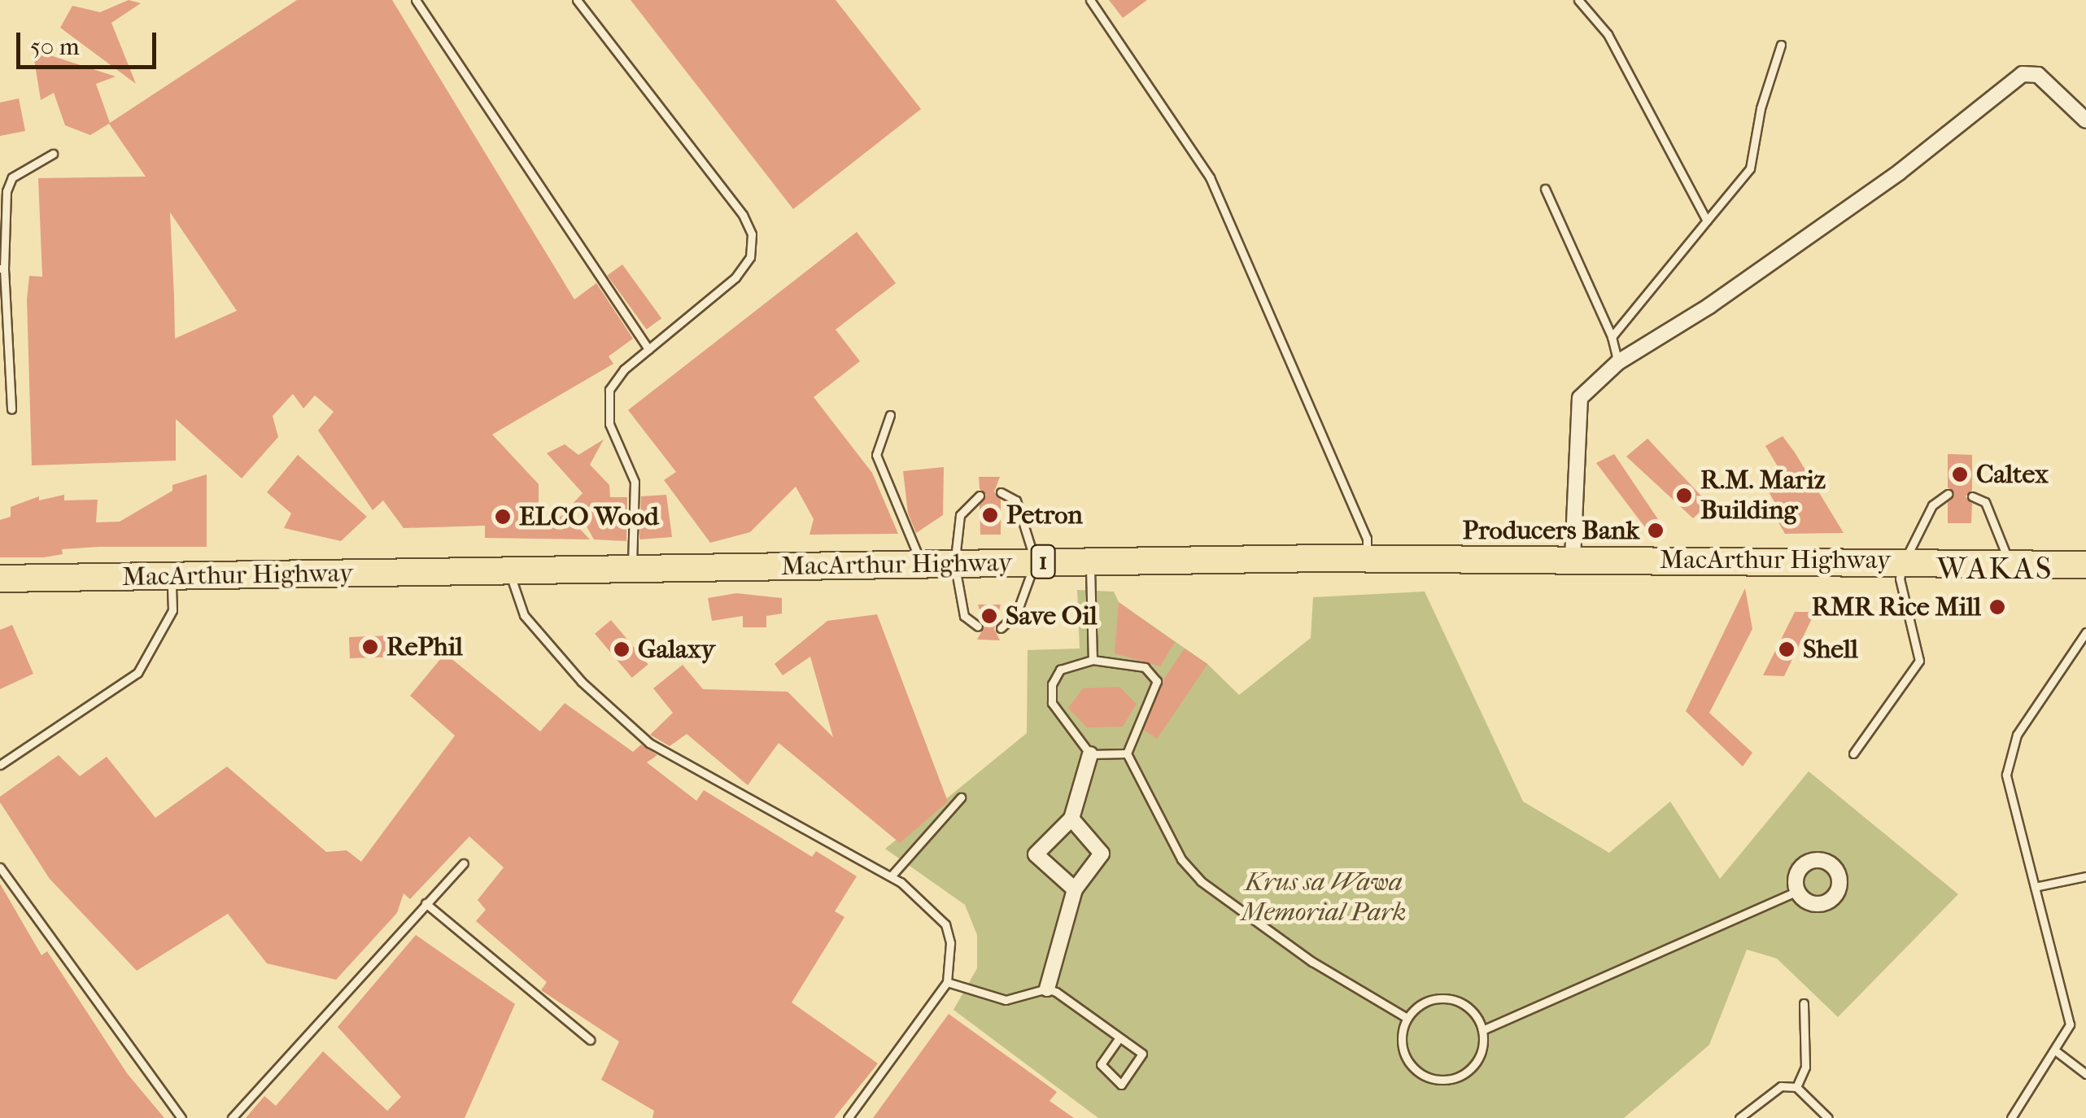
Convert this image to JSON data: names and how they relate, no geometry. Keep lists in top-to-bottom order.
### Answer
{
  "streets": {
    "highway": ["MacArthur Highway", "1"]
  },
  "districts": ["WAKAS"],
  "parks": ["Krus sa Wawa Memorial Park"],
  "places": [
    "Caltex",
    "R.M. Mariz Building",
    "Petron",
    "ELCO Wood",
    "Producers Bank",
    "RMR Rice Mill",
    "Save Oil",
    "RePhil",
    "Galaxy",
    "Shell"
  ],
  "scale_bar": "50 m"
}
